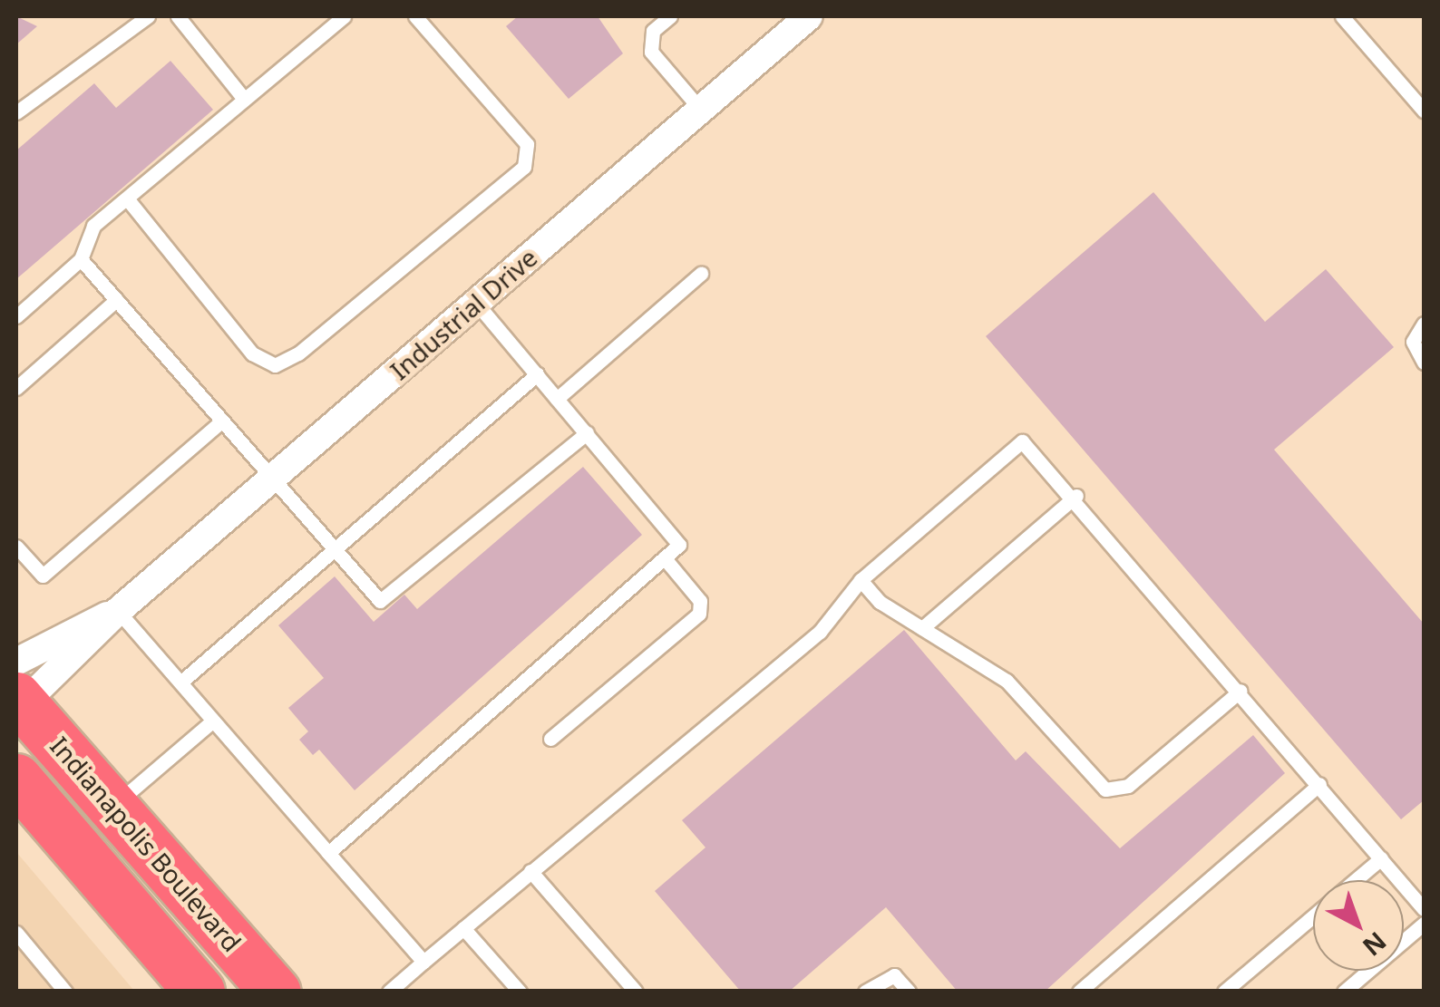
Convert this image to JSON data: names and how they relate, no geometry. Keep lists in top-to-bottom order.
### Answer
{
  "streets": {
    "highway": ["Indianapolis Boulevard"],
    "street": ["Industrial Drive"]
  },
  "crossings": [
    ["Industrial Drive", "Indianapolis Boulevard"]
  ],
  "north": "bottom right"
}
